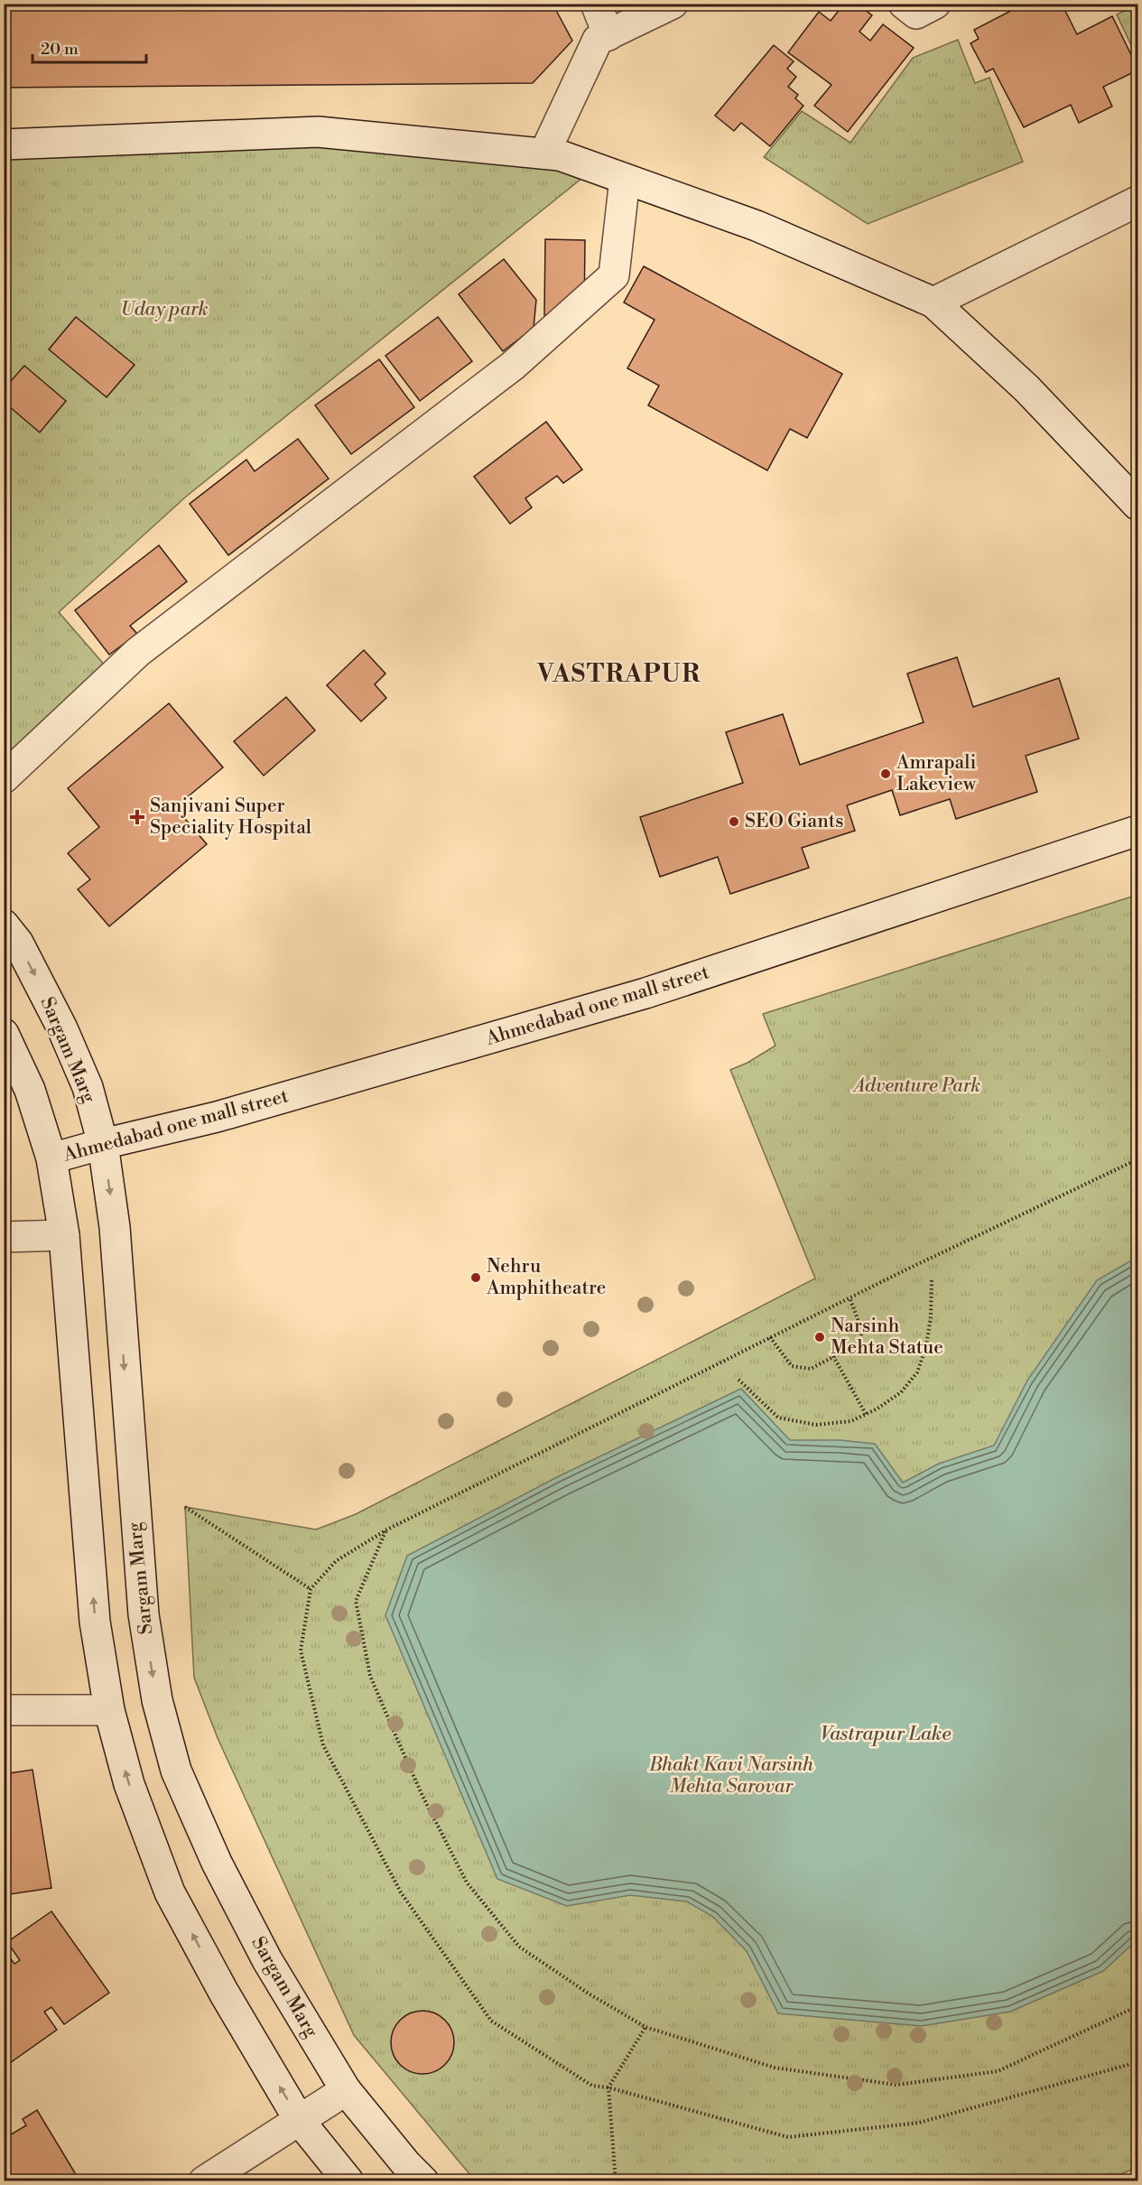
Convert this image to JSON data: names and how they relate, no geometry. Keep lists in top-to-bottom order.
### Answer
{
  "streets": {
    "street": ["Ahmedabad one mall street", "Sargam Marg"]
  },
  "crossings": [
    ["Ahmedabad one mall street", "Sargam Marg"]
  ],
  "districts": ["VASTRAPUR"],
  "water": ["Vastrapur Lake"],
  "parks": ["Uday park", "Adventure Park", "Bhakt Kavi Narsinh Mehta Sarovar"],
  "places": {
    "other": [
      "Amrapali Lakeview",
      "SEO Giants",
      "Nehru Amphitheatre",
      "Narsinh Mehta Statue"
    ],
    "health": ["Sanjivani Super Speciality Hospital"]
  },
  "scale_bar": "20 m"
}
